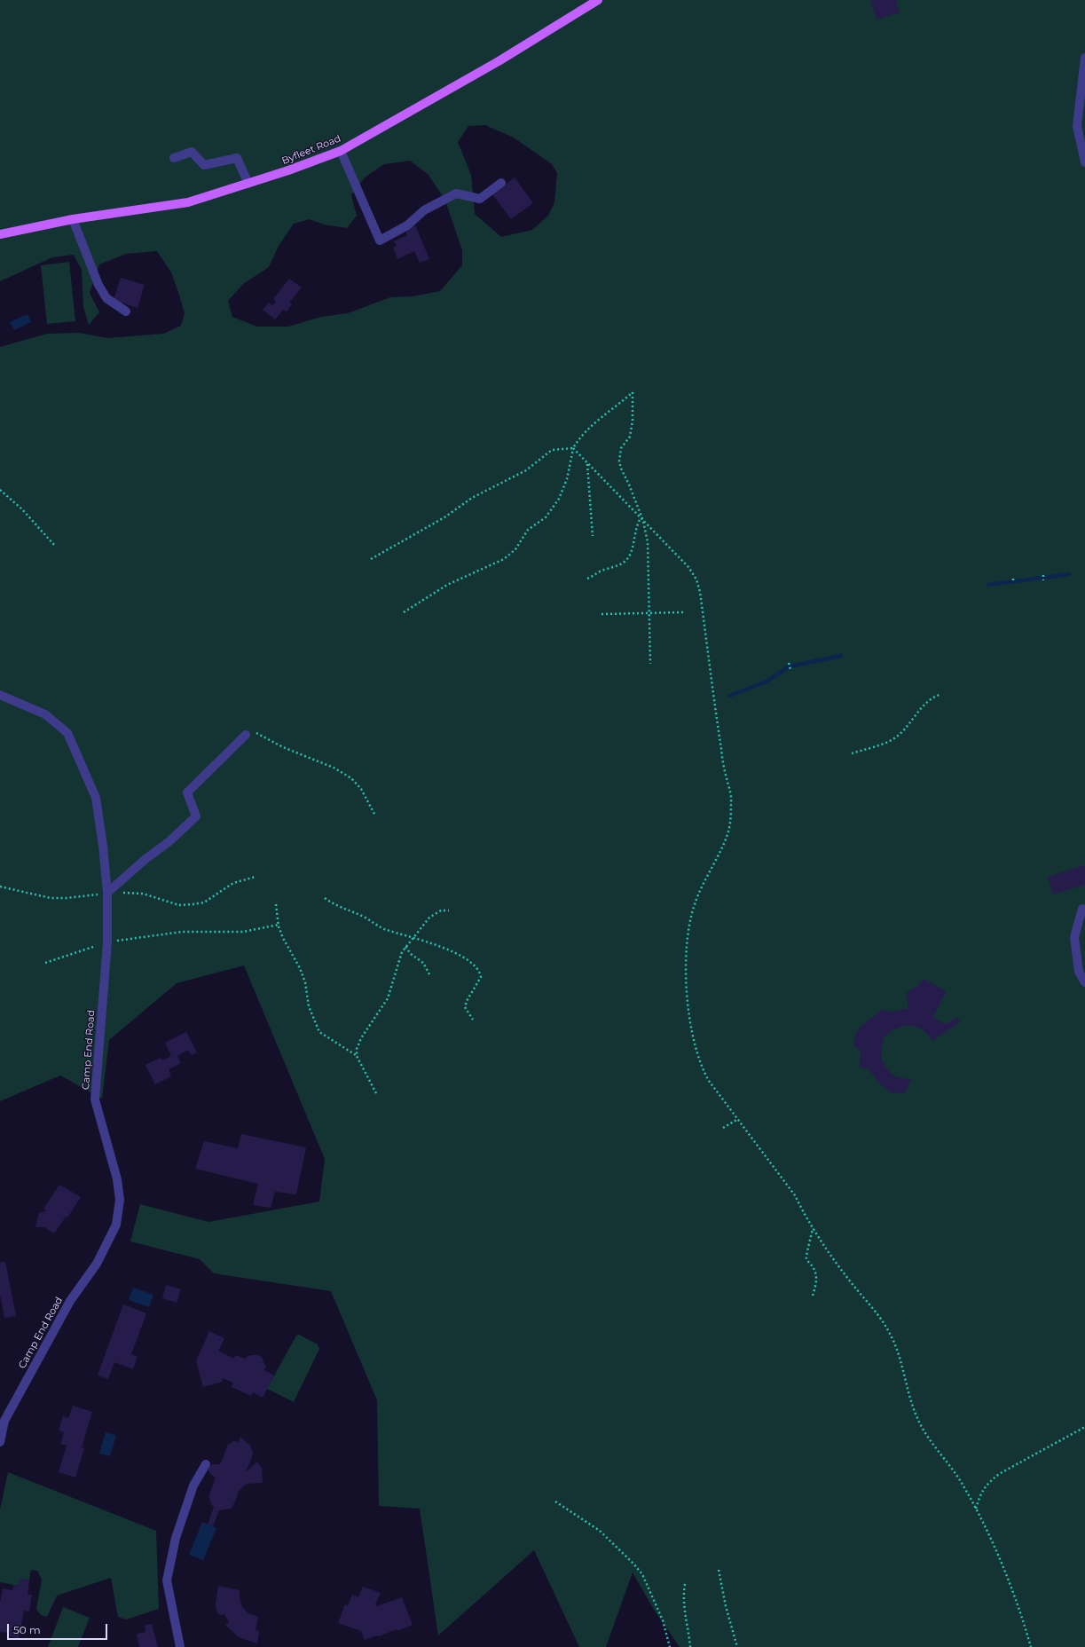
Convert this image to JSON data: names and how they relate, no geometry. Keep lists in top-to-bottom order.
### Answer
{
  "streets": {
    "main road": ["Byfleet Road"],
    "street": ["Camp End Road"]
  },
  "scale_bar": "50 m"
}
